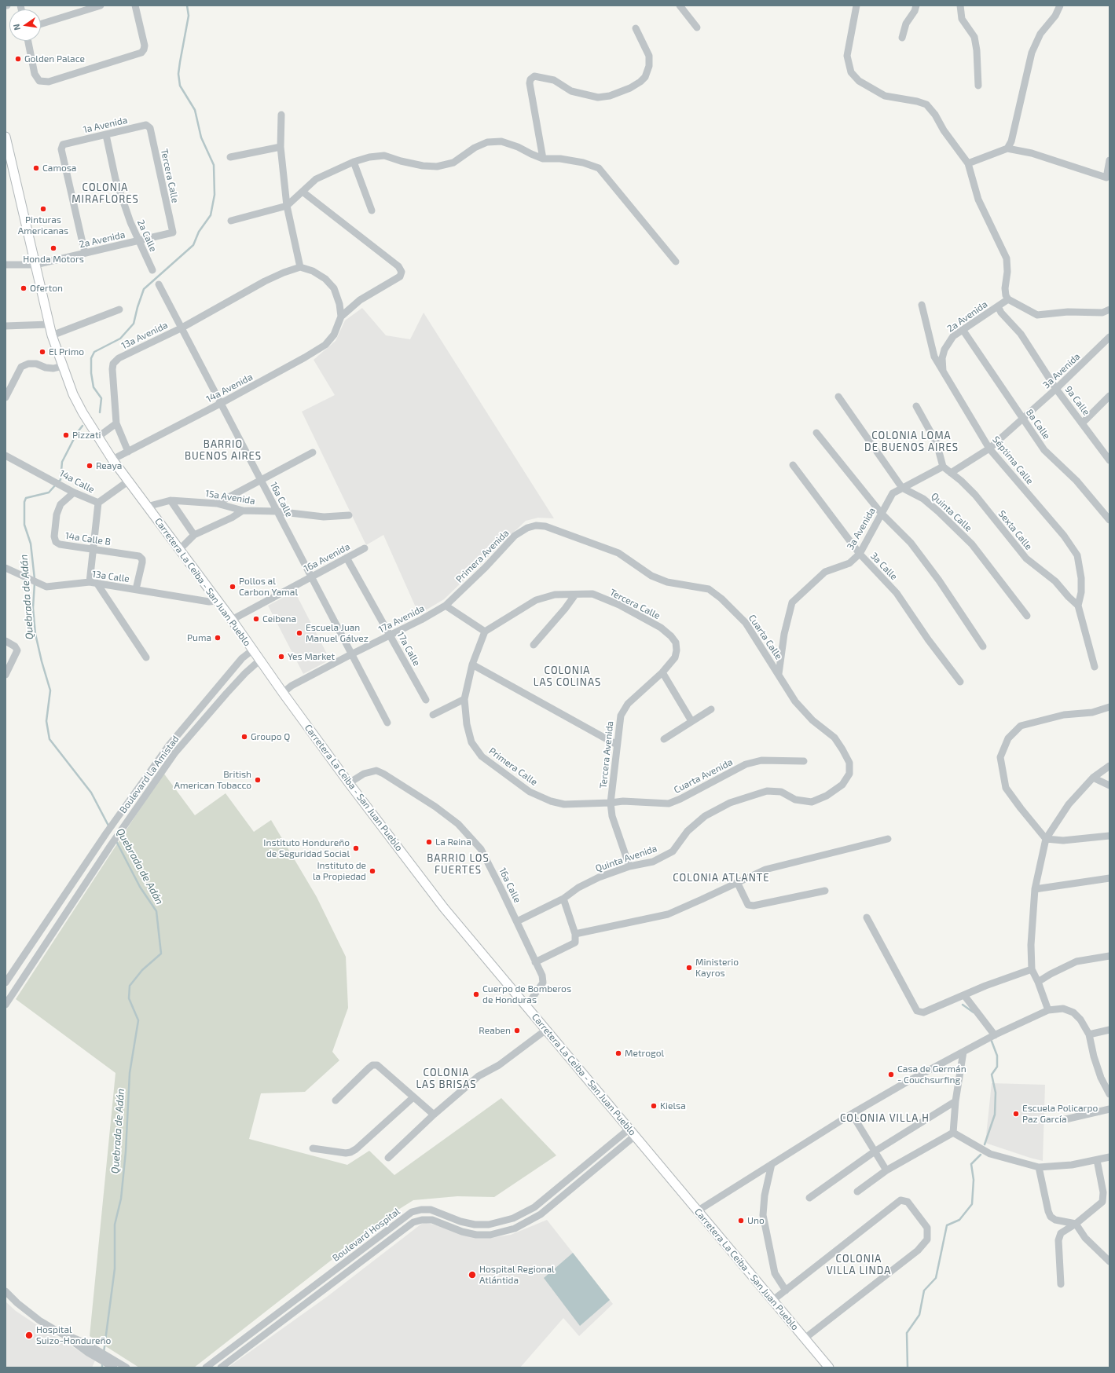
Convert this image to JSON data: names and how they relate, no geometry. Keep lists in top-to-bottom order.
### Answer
{
  "streets": {
    "main road": ["Carretera La Ceiba - San Juan Pueblo"],
    "street": [
      "1a Avenida",
      "Tercera Calle",
      "2a Calle",
      "2a Avenida",
      "13a Avenida",
      "3a Avenida",
      "14a Avenida",
      "9a Calle",
      "8a Calle",
      "Séptima Calle",
      "14a Calle",
      "15a Avenida",
      "16a Calle",
      "Quinta Calle",
      "Sexta Calle",
      "14a Calle B",
      "Primera Avenida",
      "16a Avenida",
      "3a Calle",
      "13a Calle",
      "17a Avenida",
      "Cuarta Calle",
      "17a Calle",
      "Tercera Avenida",
      "Primera Calle",
      "Boulevard La Amistad",
      "Cuarta Avenida",
      "Quinta Avenida",
      "Boulevard Hospital"
    ]
  },
  "crossings": [
    ["1a Avenida", "Tercera Calle"],
    ["1a Avenida", "2a Calle"],
    ["1a Avenida", "2a Avenida"],
    ["Tercera Calle", "2a Avenida"],
    ["Tercera Calle", "Tercera Avenida"],
    ["Tercera Calle", "Primera Calle"],
    ["2a Calle", "2a Avenida"],
    ["2a Avenida", "9a Calle"],
    ["2a Avenida", "8a Calle"],
    ["2a Avenida", "Séptima Calle"],
    ["2a Avenida", "Carretera La Ceiba - San Juan Pueblo"],
    ["13a Avenida", "14a Avenida"],
    ["13a Avenida", "16a Calle"],
    ["3a Avenida", "9a Calle"],
    ["3a Avenida", "8a Calle"],
    ["3a Avenida", "Séptima Calle"],
    ["3a Avenida", "Quinta Calle"],
    ["3a Avenida", "Sexta Calle"],
    ["3a Avenida", "3a Calle"],
    ["3a Avenida", "Cuarta Calle"],
    ["14a Avenida", "16a Calle"],
    ["14a Avenida", "Carretera La Ceiba - San Juan Pueblo"],
    ["Séptima Calle", "Sexta Calle"],
    ["14a Calle", "14a Calle B"],
    ["15a Avenida", "16a Calle"],
    ["15a Avenida", "Carretera La Ceiba - San Juan Pueblo"],
    ["16a Calle", "16a Avenida"],
    ["16a Calle", "Carretera La Ceiba - San Juan Pueblo"],
    ["16a Calle", "17a Avenida"],
    ["16a Calle", "Quinta Avenida"],
    ["14a Calle B", "13a Calle"],
    ["Primera Avenida", "17a Avenida"],
    ["Primera Avenida", "Cuarta Calle"],
    ["16a Avenida", "Carretera La Ceiba - San Juan Pueblo"],
    ["16a Avenida", "17a Calle"],
    ["13a Calle", "Carretera La Ceiba - San Juan Pueblo"],
    ["Carretera La Ceiba - San Juan Pueblo", "17a Avenida"],
    ["Carretera La Ceiba - San Juan Pueblo", "Boulevard La Amistad"],
    ["Carretera La Ceiba - San Juan Pueblo", "Boulevard Hospital"],
    ["17a Avenida", "17a Calle"],
    ["Cuarta Calle", "Quinta Avenida"],
    ["Tercera Avenida", "Primera Calle"],
    ["Tercera Avenida", "Cuarta Avenida"],
    ["Tercera Avenida", "Quinta Avenida"],
    ["Primera Calle", "Cuarta Avenida"]
  ],
  "districts": [
    "COLONIA MIRAFLORES",
    "COLONIA LOMA DE BUENOS AIRES",
    "BARRIO BUENOS AIRES",
    "COLONIA LAS COLINAS",
    "BARRIO LOS FUERTES",
    "COLONIA ATLANTE",
    "COLONIA LAS BRISAS",
    "COLONIA VILLA H",
    "COLONIA VILLA LINDA"
  ],
  "water": ["Quebrada de Adán"],
  "places": [
    "Golden Palace",
    "Camosa",
    "Pinturas Americanas",
    "Honda Motors",
    "Oferton",
    "El Primo",
    "Pizzati",
    "Reaya",
    "Pollos al Carbon Yamal",
    "Ceibena",
    "Escuela Juan Manuel Gálvez",
    "Puma",
    "Yes Market",
    "Groupo Q",
    "British American Tobacco",
    "La Reina",
    "Instituto Hondureño de Seguridad Social",
    "Instituto de la Propiedad",
    "Ministerio Kayros",
    "Cuerpo de Bomberos de Honduras",
    "Reaben",
    "Metrogol",
    "Casa de Germán - Couchsurfing",
    "Kielsa",
    "Escuela Policarpo Paz García",
    "Uno",
    "Hospital Regional Atlántida",
    "Hospital Suizo-Hondureño"
  ],
  "north": "left"
}
